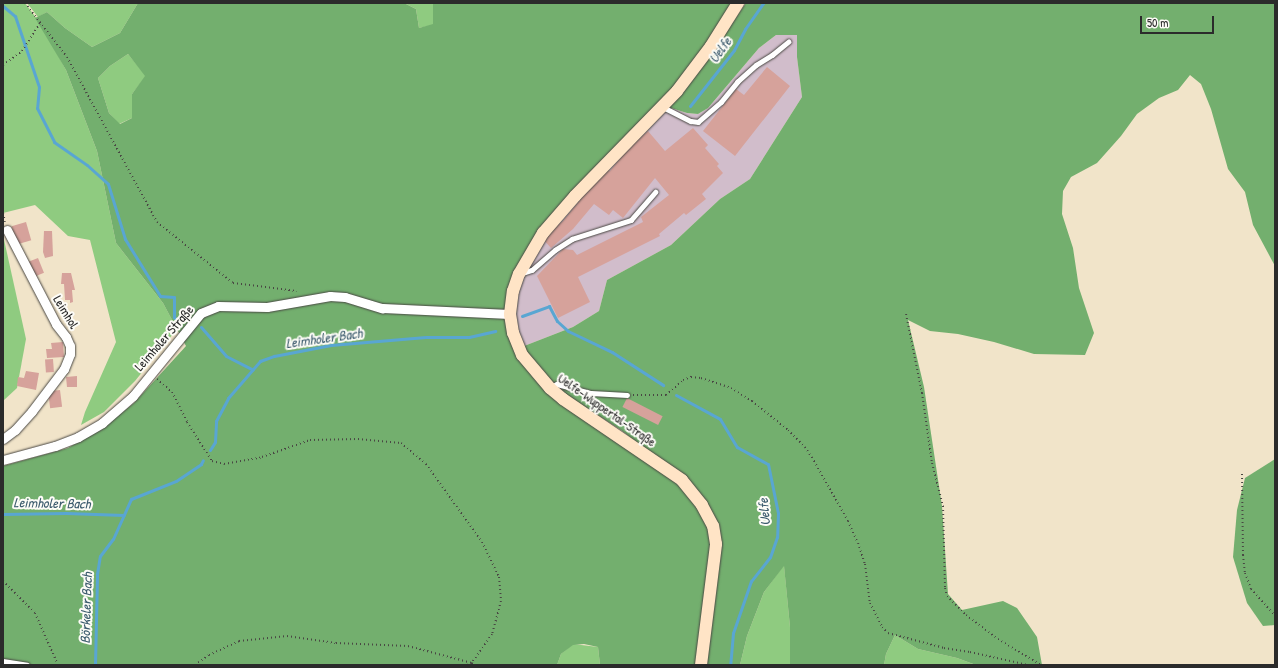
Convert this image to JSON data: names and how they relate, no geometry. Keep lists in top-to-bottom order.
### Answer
{
  "streets": {
    "main road": ["Uelfe-Wuppertal-Straße"],
    "street": ["Leimhol", "Leimholer Straße"]
  },
  "crossings": [
    ["Leimholer Straße", "Uelfe-Wuppertal-Straße"]
  ],
  "water": ["Uelfe", "Leimholer Bach", "Börkeler Bach"],
  "scale_bar": "50 m"
}
